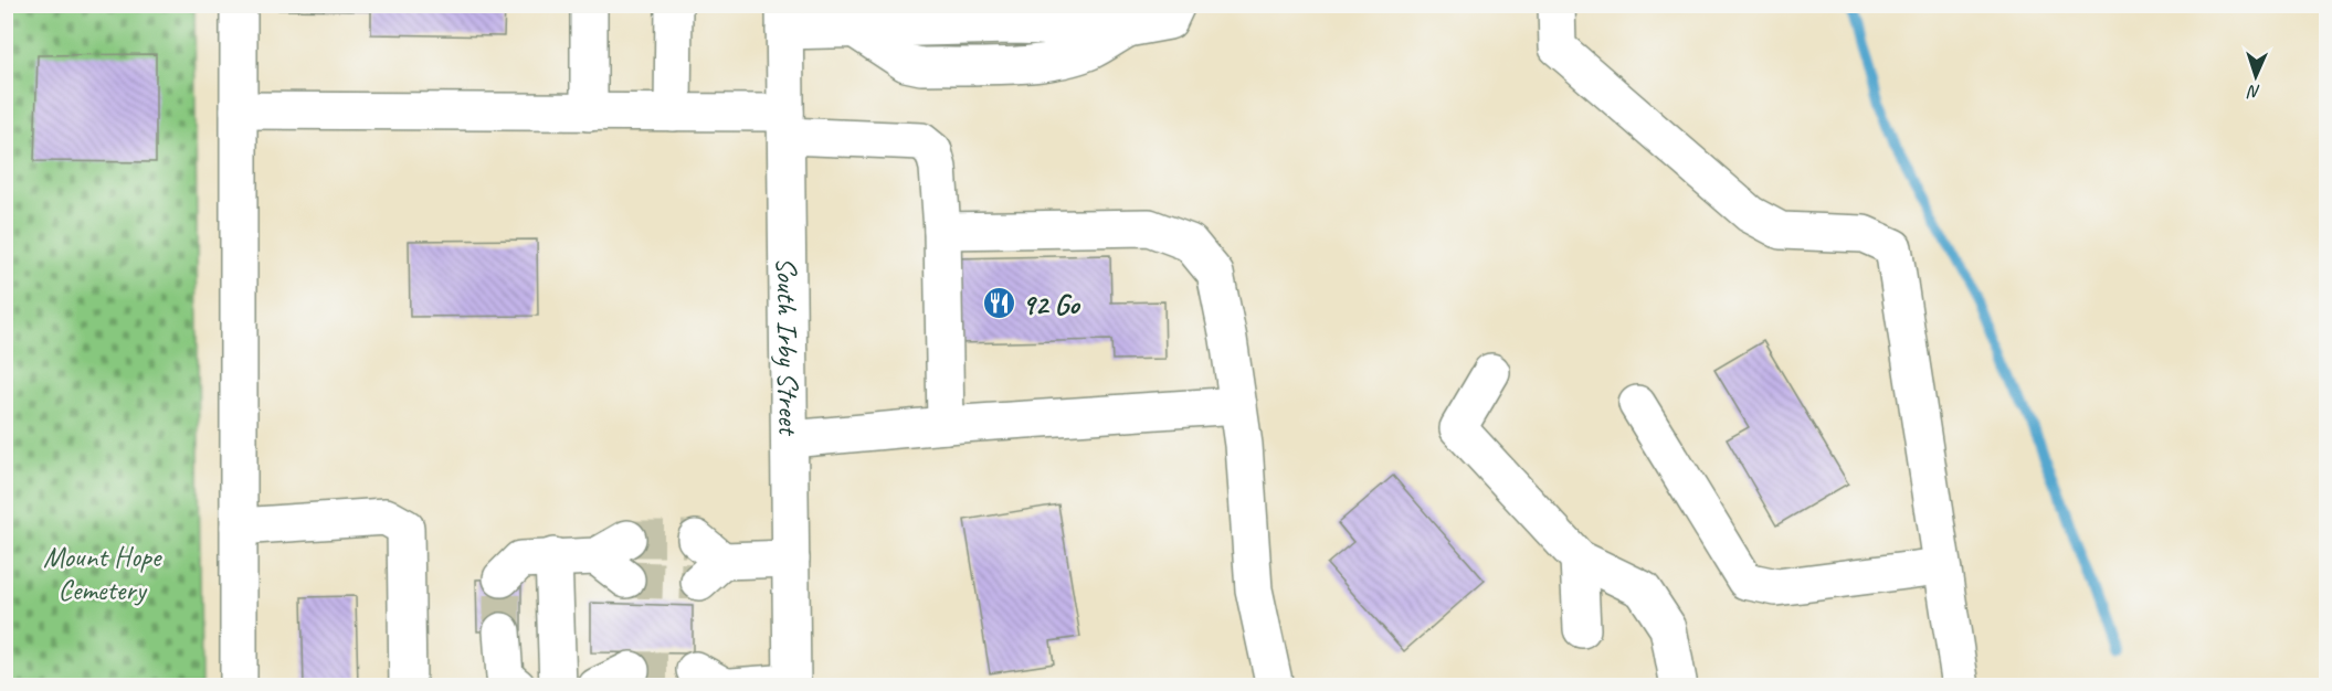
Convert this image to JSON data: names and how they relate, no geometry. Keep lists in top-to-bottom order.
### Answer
{
  "streets": {
    "main road": ["South Irby Street"]
  },
  "parks": ["Mount Hope Cemetery"],
  "places": {
    "restaurant": ["92 Go"]
  },
  "north": "bottom"
}
